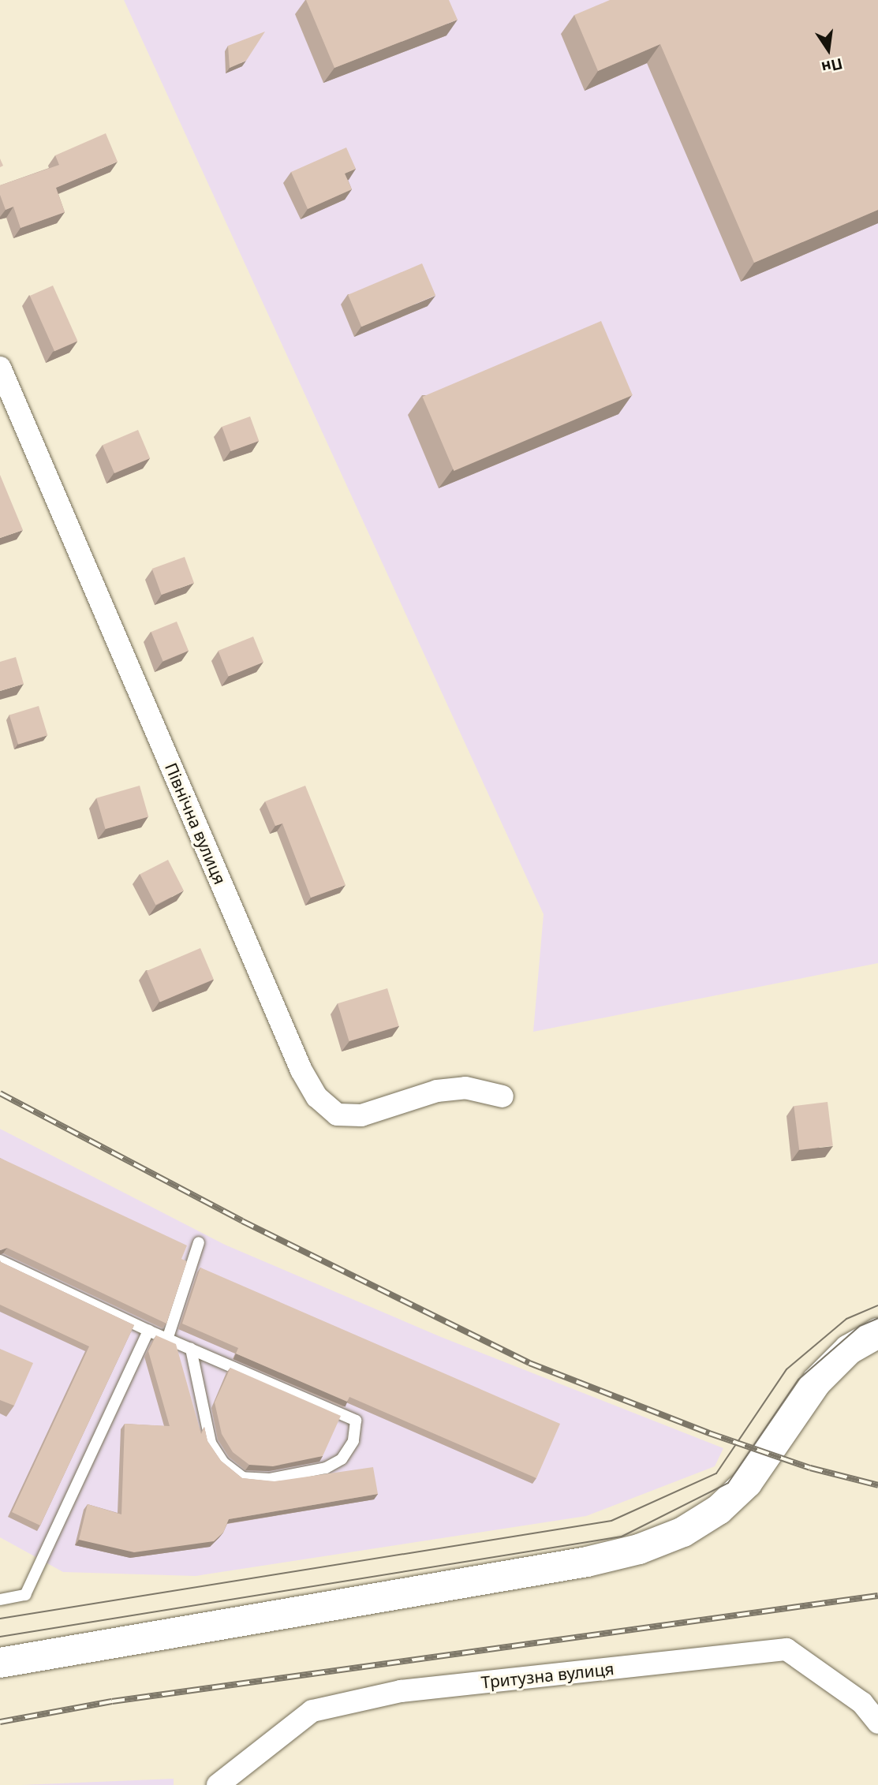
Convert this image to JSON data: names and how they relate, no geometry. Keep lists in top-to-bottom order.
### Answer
{
  "streets": {
    "street": ["Північна вулиця", "Тритузна вулиця"]
  },
  "north": "bottom"
}
